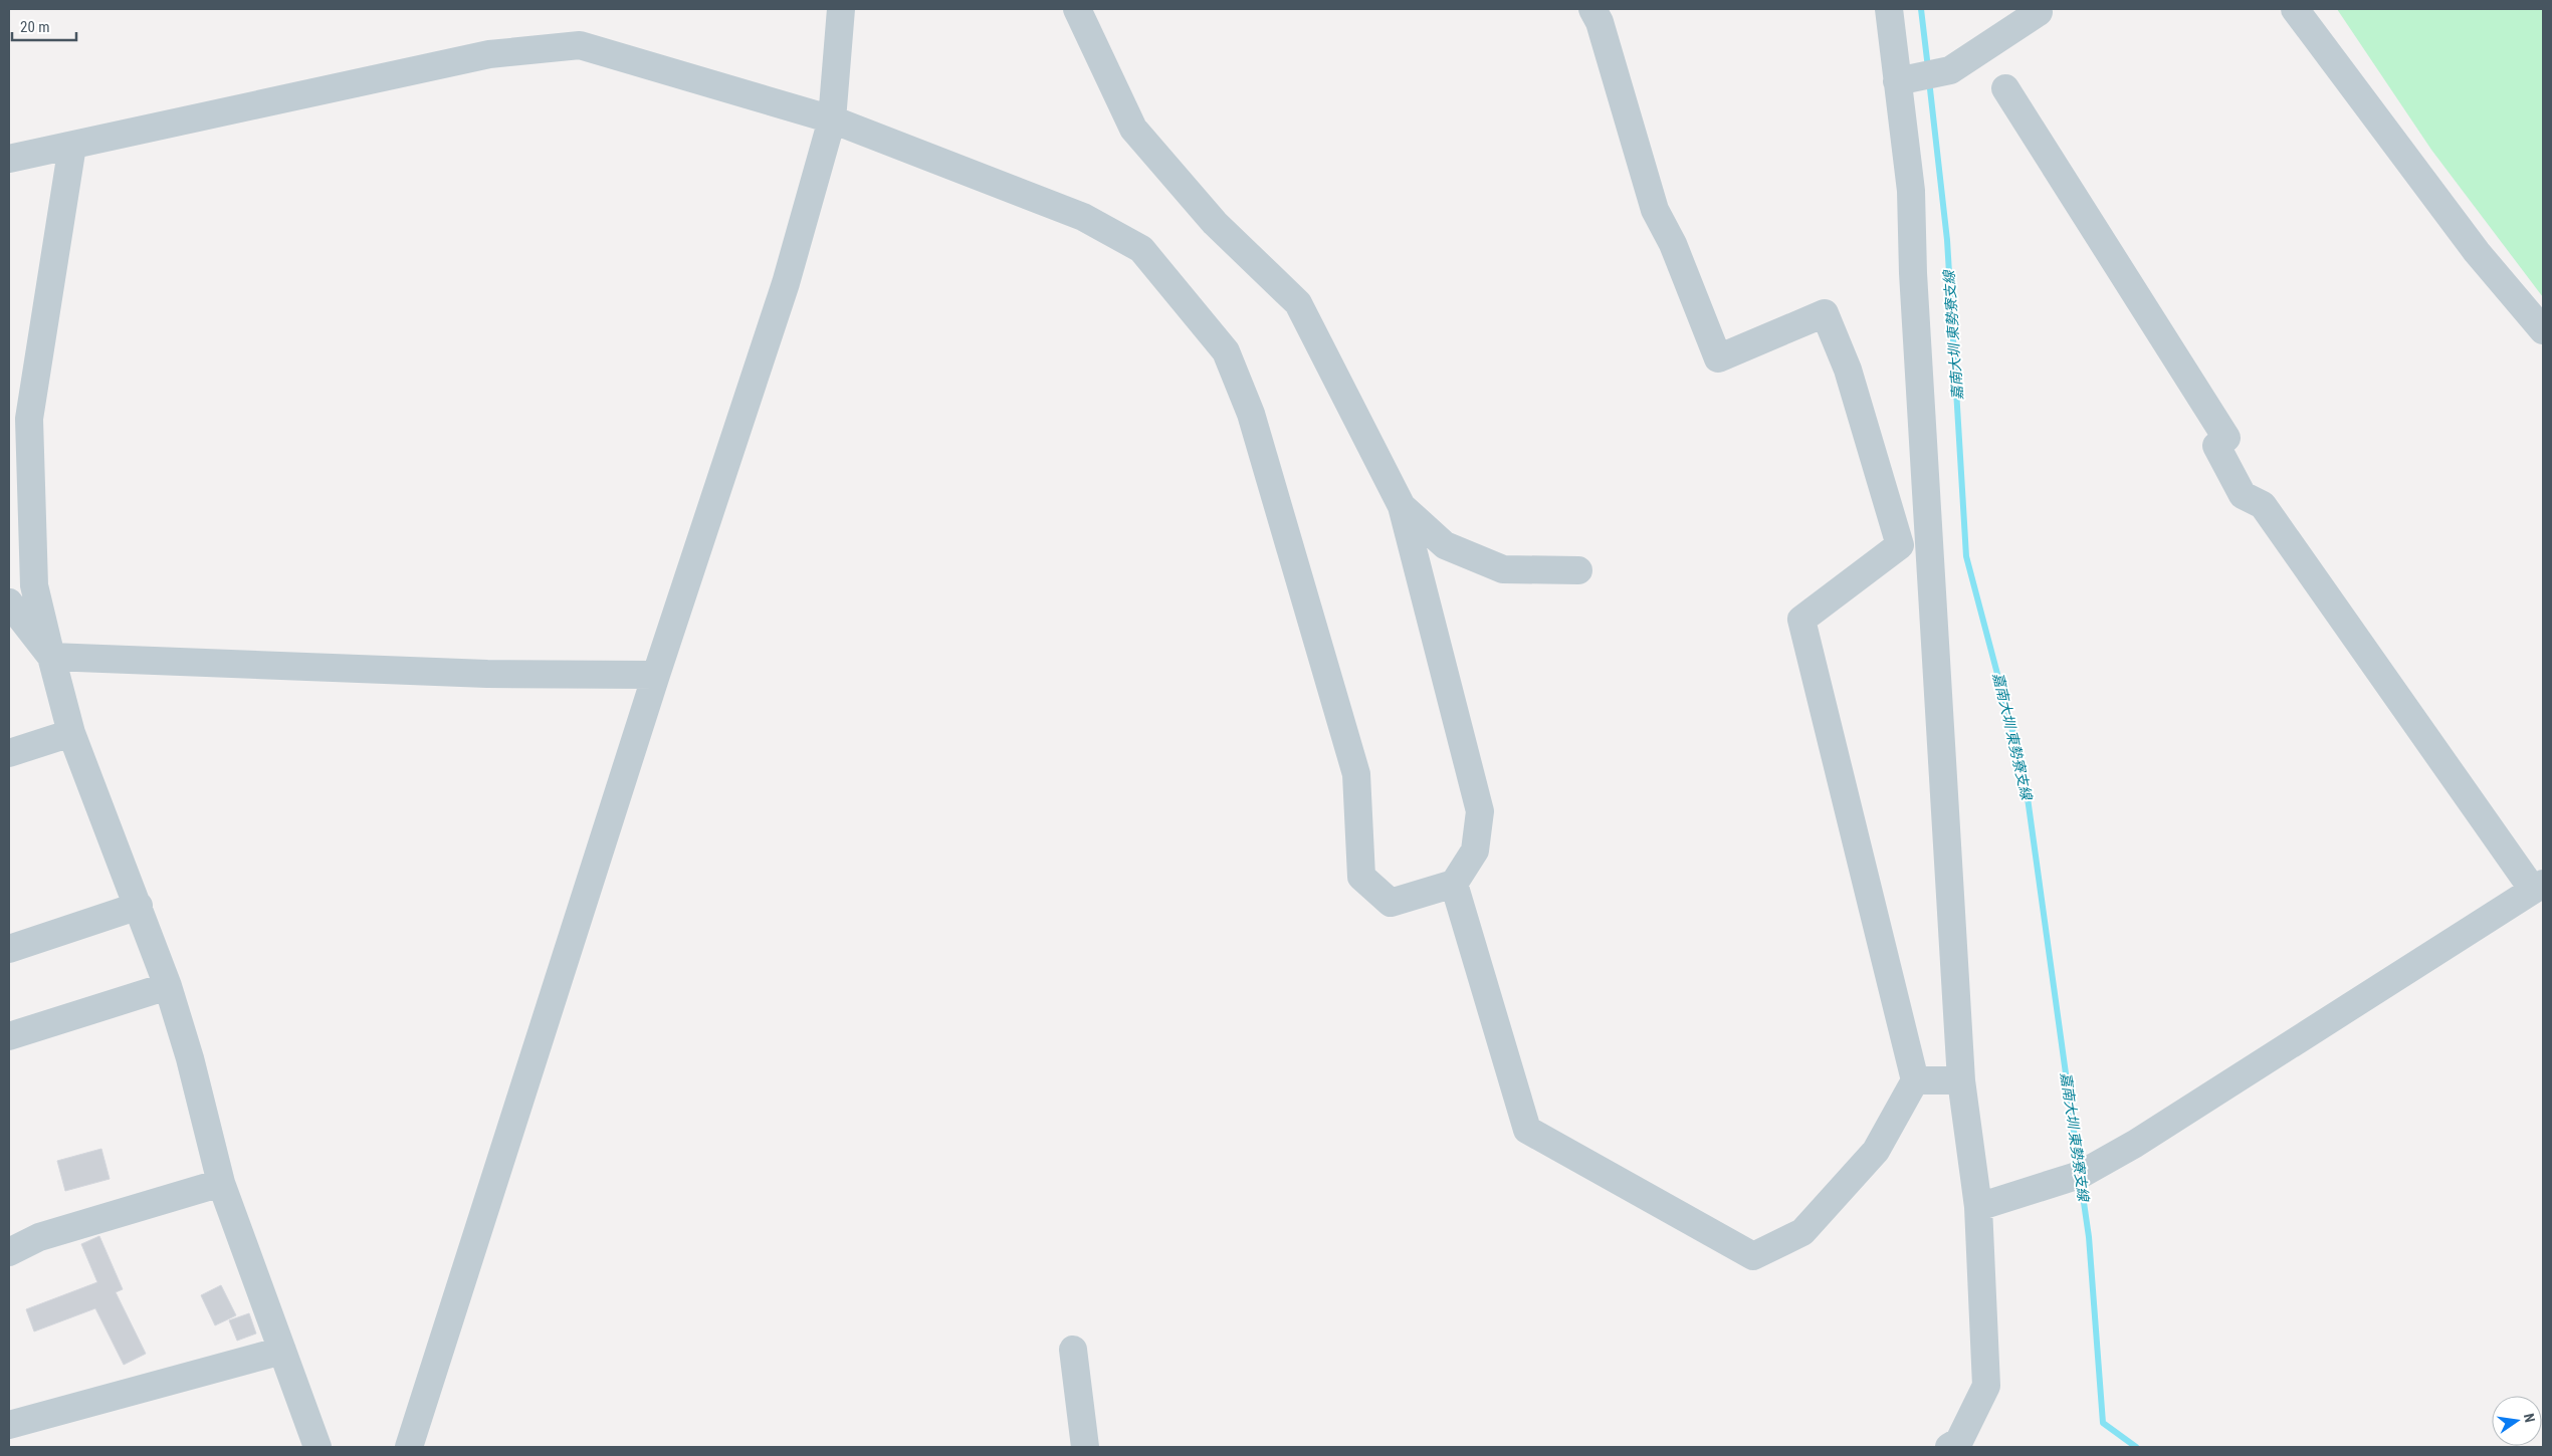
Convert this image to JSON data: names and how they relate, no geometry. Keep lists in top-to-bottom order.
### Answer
{
  "water": ["嘉南大圳 東勢寮支線"],
  "scale_bar": "20 m",
  "north": "right"
}
